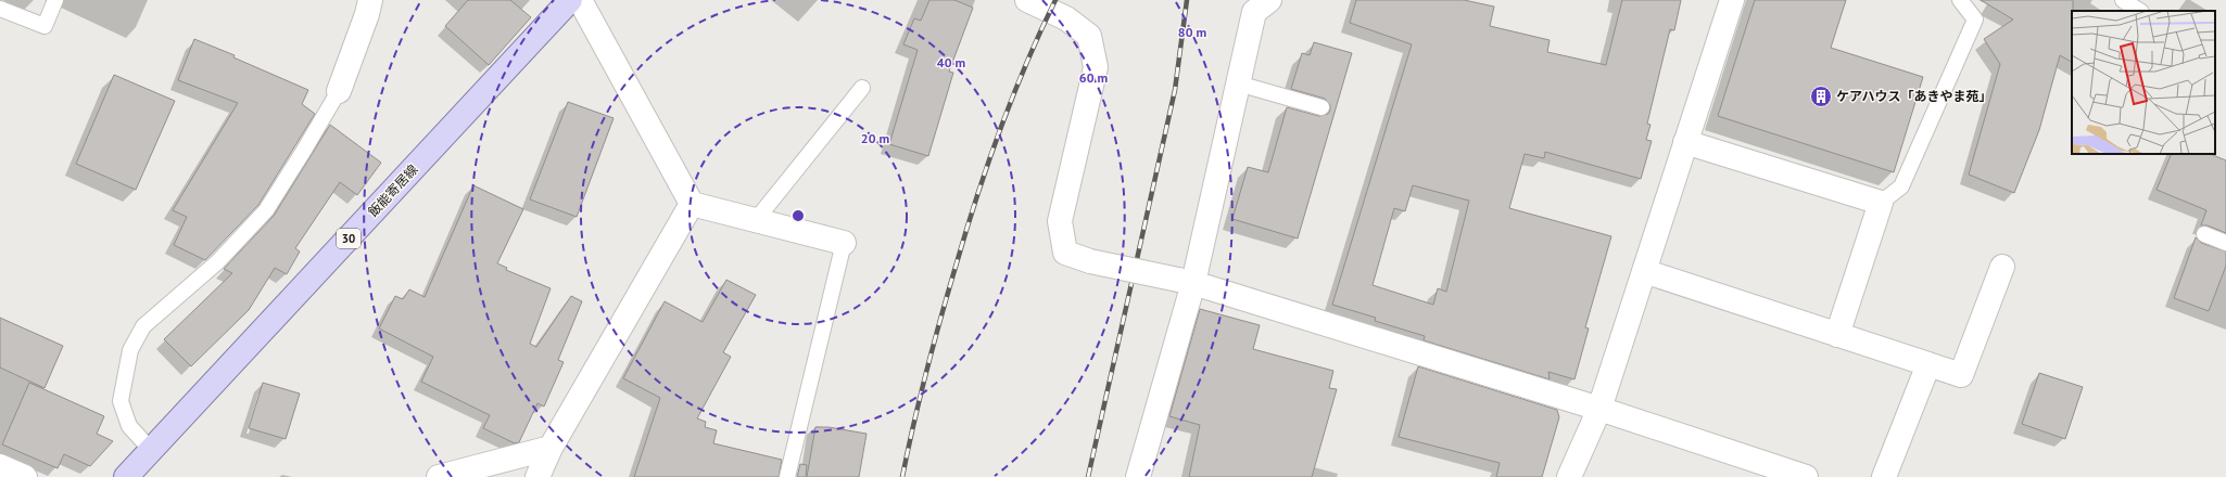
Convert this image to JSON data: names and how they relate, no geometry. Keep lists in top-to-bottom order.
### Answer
{
  "streets": {
    "main road": ["飯能寄居線", "30"]
  },
  "places": {
    "building": ["ケアハウス「あきやま苑」"]
  },
  "rings": [
    "80 m",
    "40 m",
    "60 m",
    "20 m"
  ]
}
